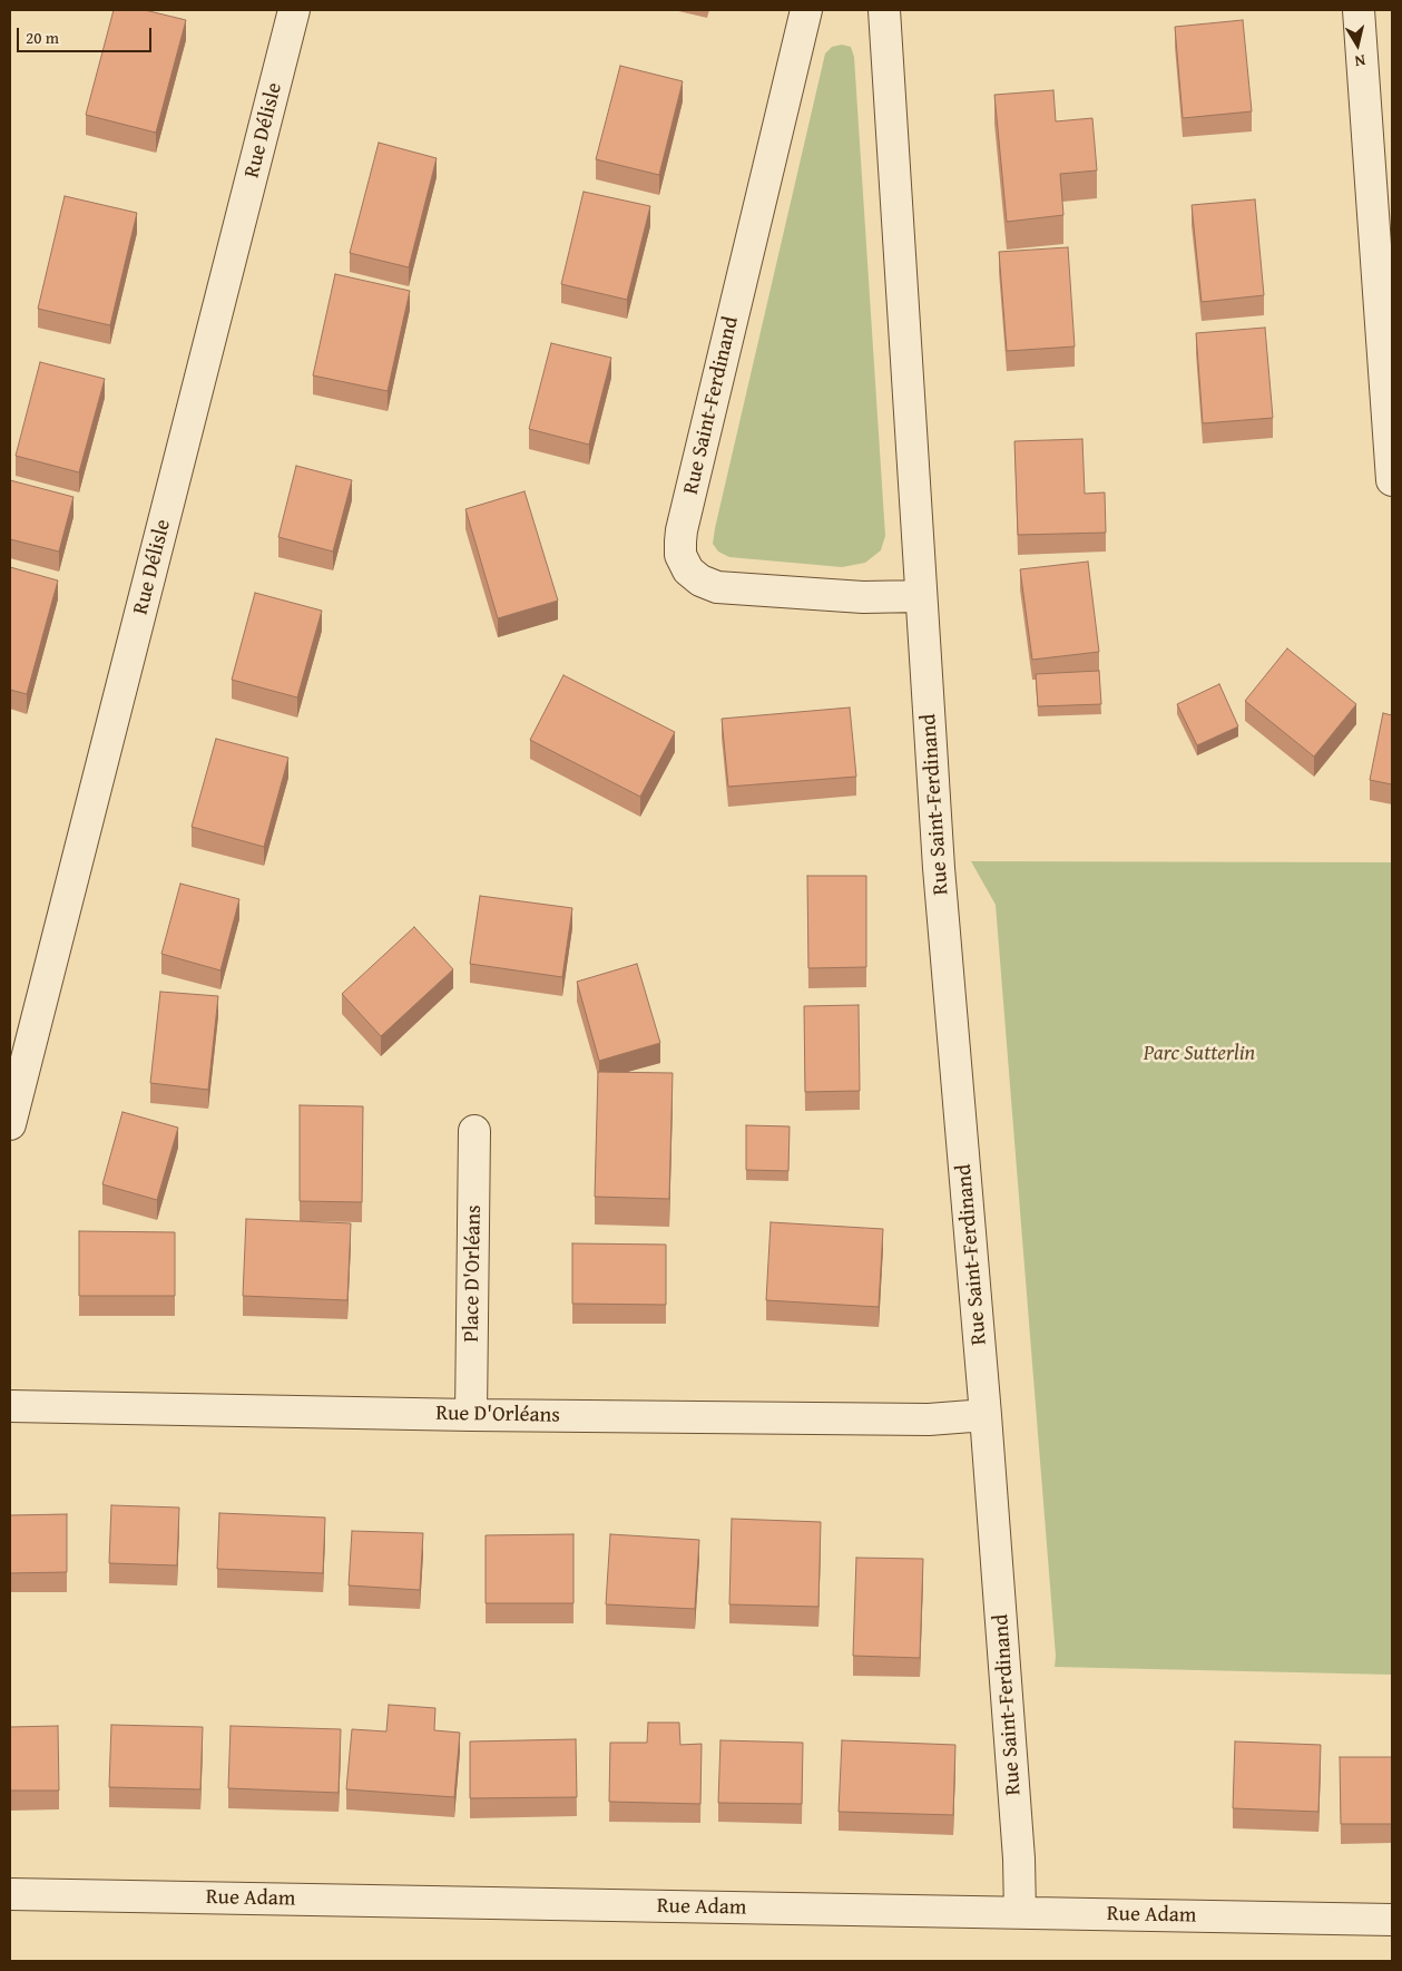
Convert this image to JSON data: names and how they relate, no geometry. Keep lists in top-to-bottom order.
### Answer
{
  "streets": {
    "street": [
      "Rue Délisle",
      "Rue Saint-Ferdinand",
      "Place D'Orléans",
      "Rue D'Orléans",
      "Rue Adam"
    ]
  },
  "crossings": [
    ["Rue Saint-Ferdinand", "Rue D'Orléans"],
    ["Rue Saint-Ferdinand", "Rue Adam"],
    ["Place D'Orléans", "Rue D'Orléans"]
  ],
  "parks": ["Parc Sutterlin"],
  "scale_bar": "20 m",
  "north": "bottom"
}
